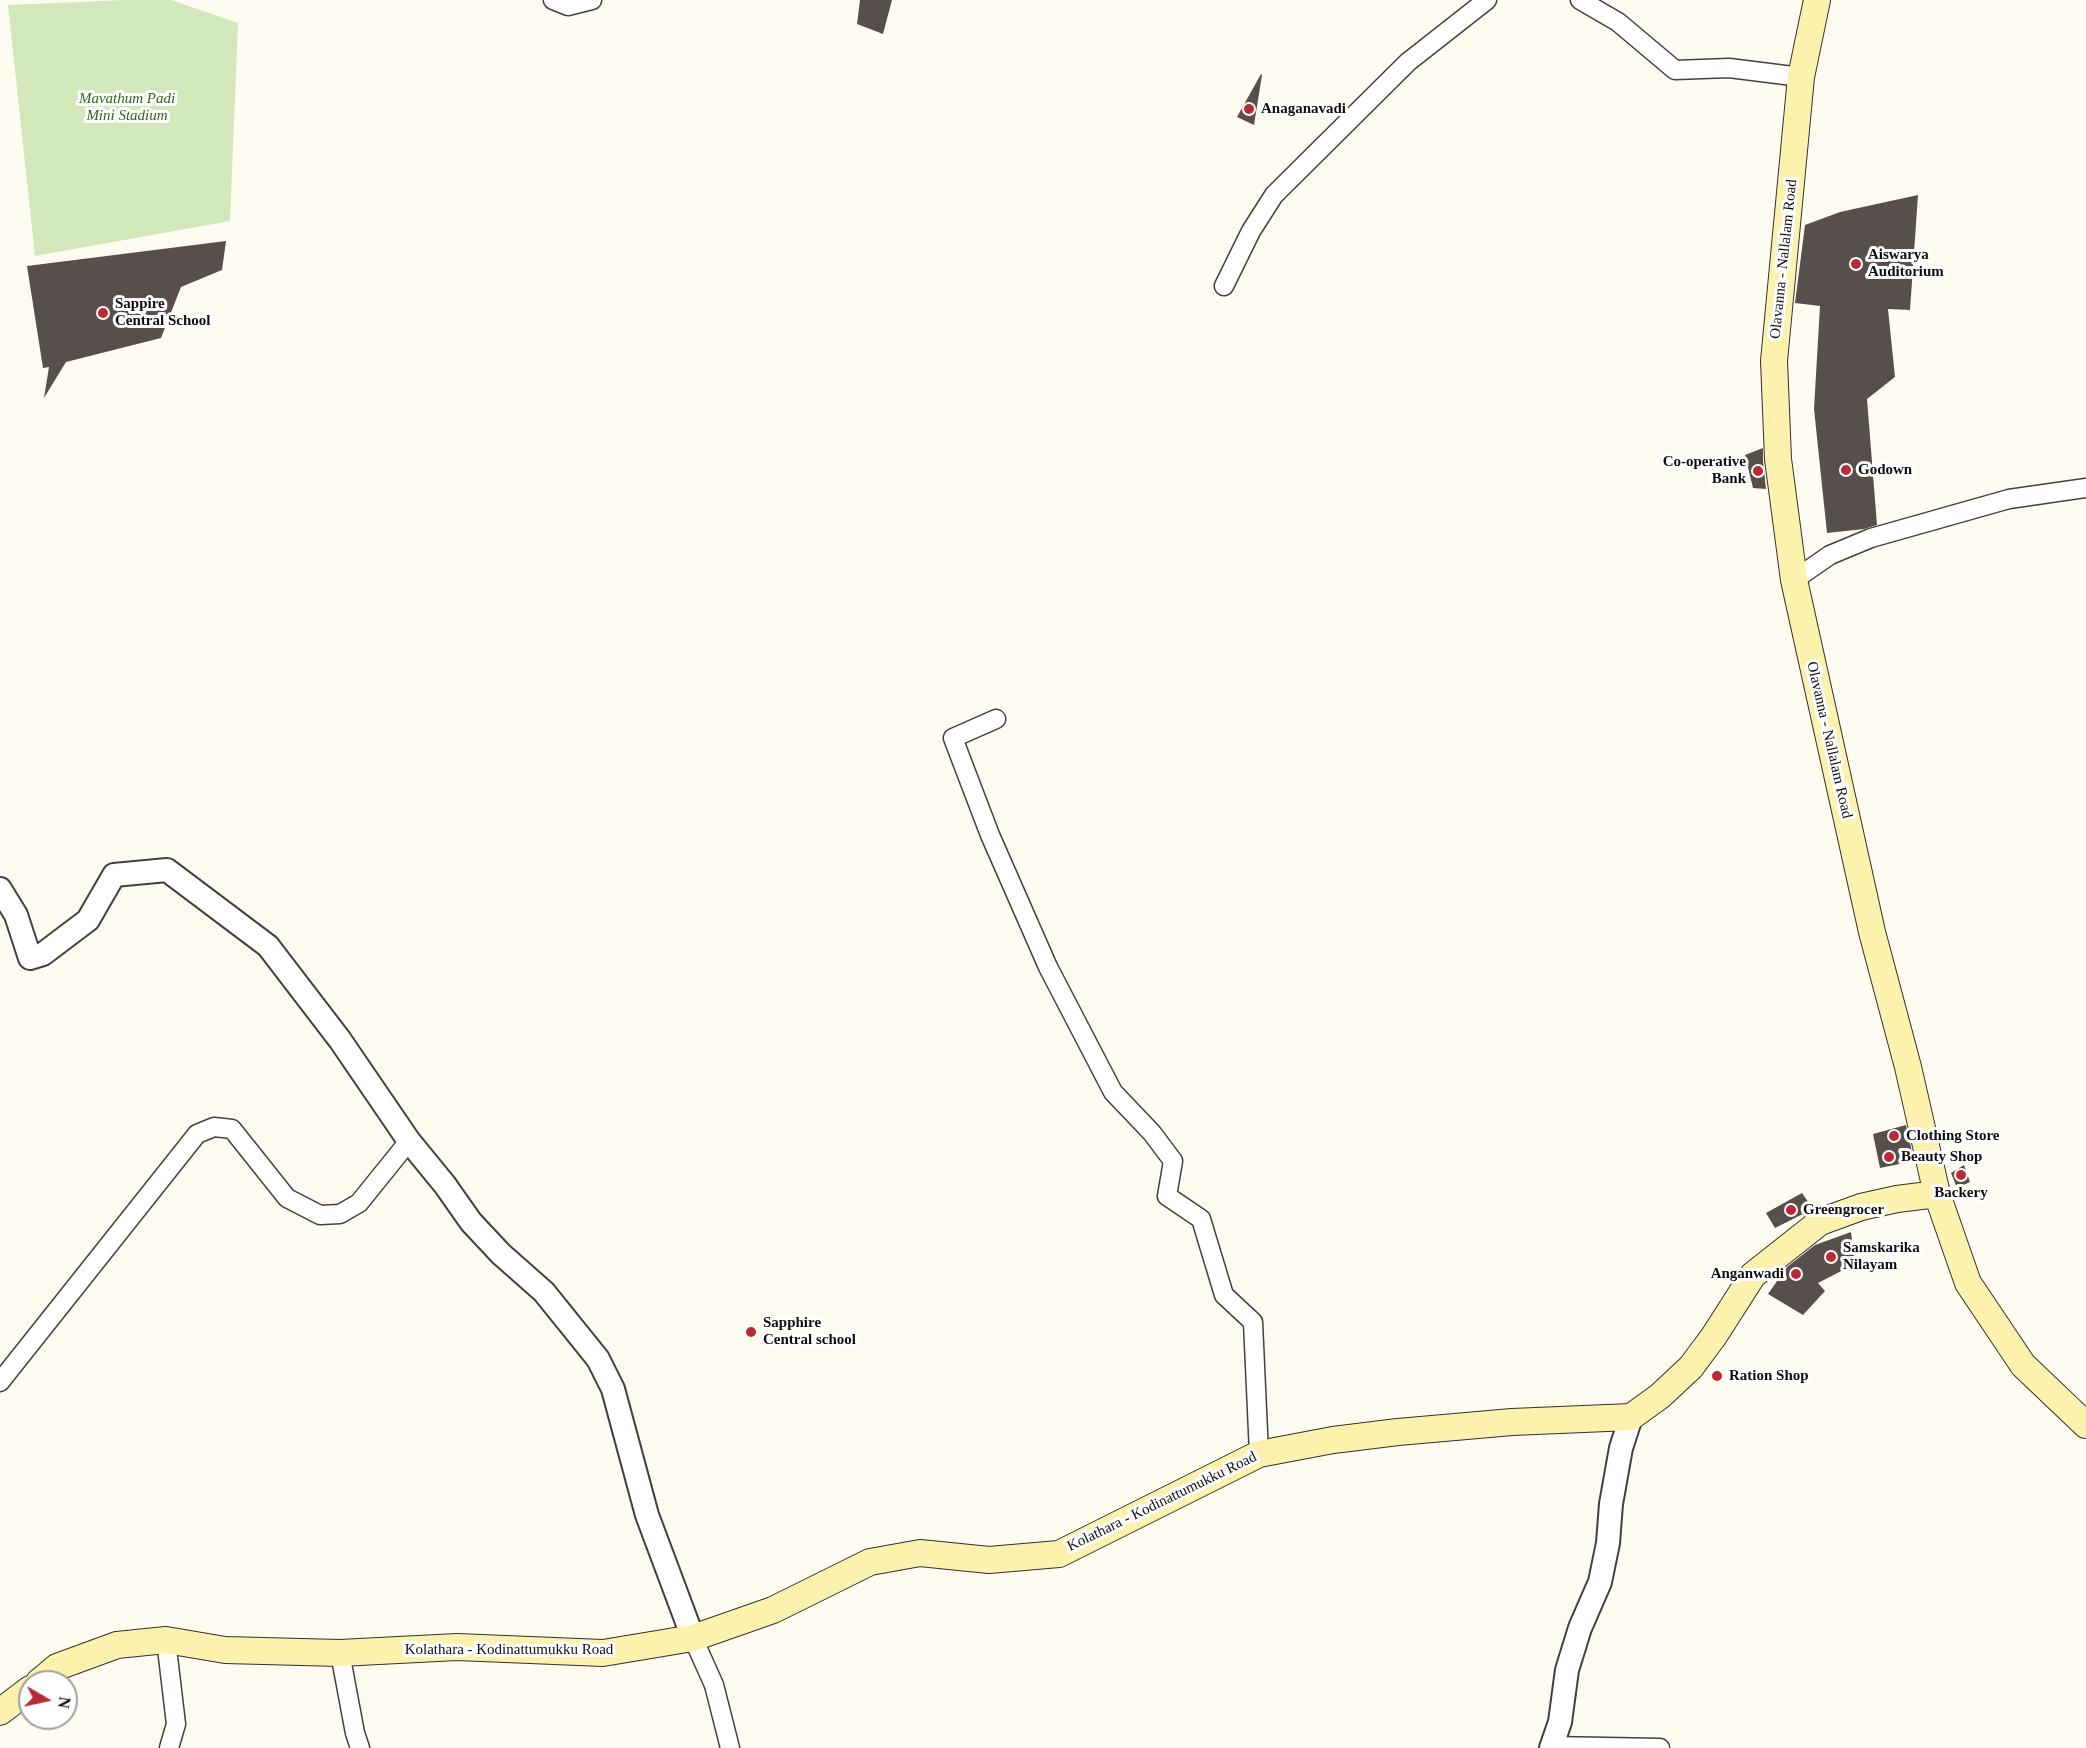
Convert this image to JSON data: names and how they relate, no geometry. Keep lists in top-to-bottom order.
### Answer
{
  "streets": {
    "main road": ["Olavanna - Nallalam Road", "Kolathara - Kodinattumukku Road"]
  },
  "parks": ["Mavathum Padi Mini Stadium"],
  "places": [
    "Anaganavadi",
    "Aiswarya Auditorium",
    "Sappire Central School",
    "Godown",
    "Co-operative Bank",
    "Clothing Store",
    "Beauty Shop",
    "Backery",
    "Greengrocer",
    "Samskarika Nilayam",
    "Anganwadi",
    "Sapphire Central school",
    "Ration Shop"
  ],
  "north": "right"
}
